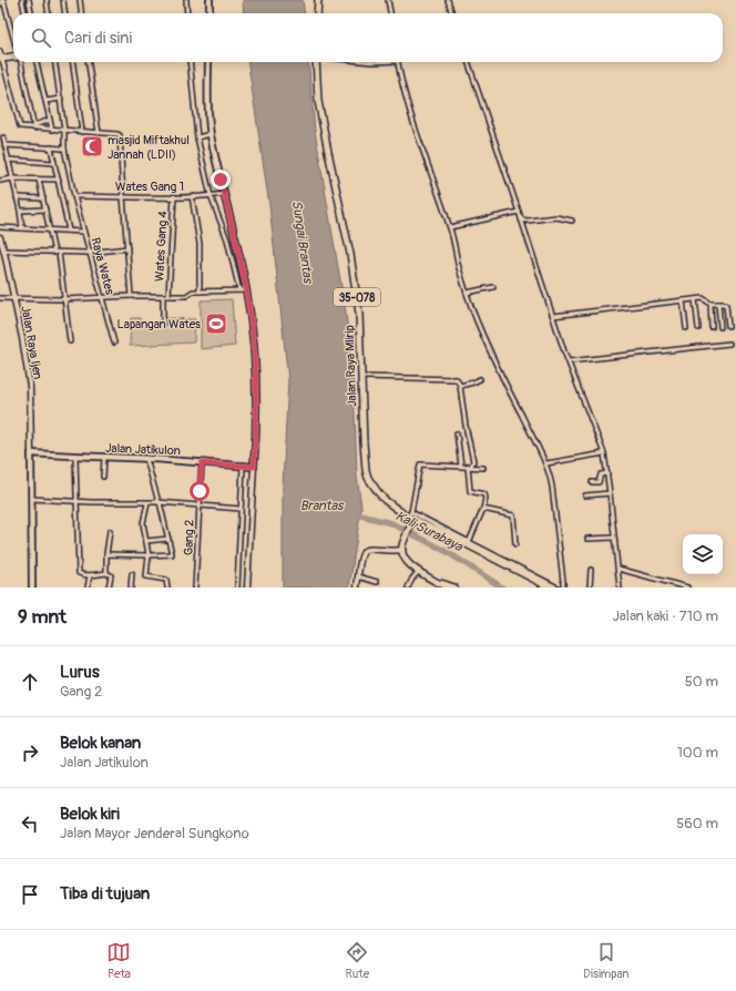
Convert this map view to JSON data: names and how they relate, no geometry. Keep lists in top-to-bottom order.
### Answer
{
  "streets": {
    "main road": ["35-078", "Jalan Raya Mlirip", "Jalan Jatikulon"],
    "street": [
      "Wates Gang 1",
      "Wates Gang 4",
      "Raya Wates",
      "Jalan Raya Ijen",
      "Gang 2"
    ]
  },
  "crossings": [
    ["Wates Gang 1", "Wates Gang 4"],
    ["Wates Gang 1", "Raya Wates"],
    ["Jalan Raya Ijen", "Jalan Jatikulon"],
    ["Jalan Jatikulon", "Gang 2"]
  ],
  "water": ["Sungai Brantas", "Brantas", "Kali Surabaya"],
  "places": {
    "mosque": ["masjid Miftakhul Jannah (LDII)"],
    "sports": ["Lapangan Wates"]
  },
  "page": {
    "search": "Cari di sini",
    "heading": ["9 mnt", "Jalan kaki · 710 m"],
    "list": [
      ["Lurus", "Gang 2", "50 m"],
      ["Belok kanan", "Jalan Jatikulon", "100 m"],
      ["Belok kiri", "Jalan Mayor Jenderal Sungkono", "560 m"],
      "Tiba di tujuan"
    ],
    "nav": ["Peta", "Rute", "Disimpan"]
  }
}
